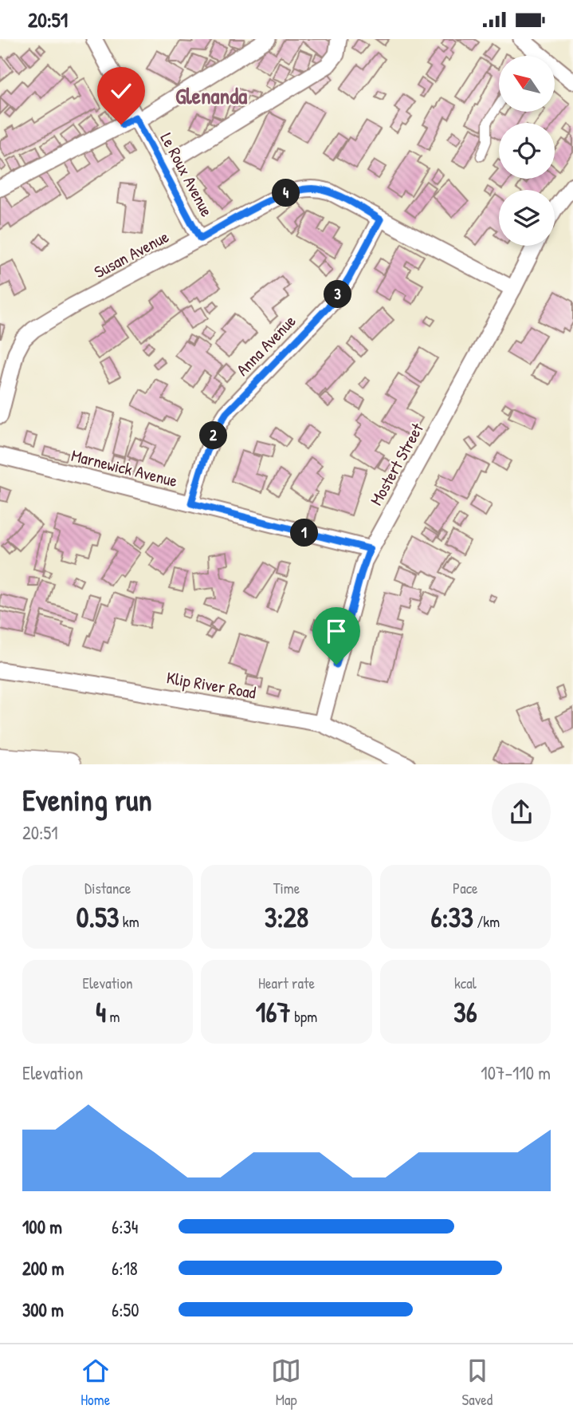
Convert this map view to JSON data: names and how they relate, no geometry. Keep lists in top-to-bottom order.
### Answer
{
  "streets": {
    "street": [
      "Le Roux Avenue",
      "Susan Avenue",
      "Anna Avenue",
      "Mostert Street",
      "Marnewick Avenue",
      "Klip River Road"
    ]
  },
  "crossings": [
    ["Le Roux Avenue", "Susan Avenue"],
    ["Susan Avenue", "Anna Avenue"],
    ["Susan Avenue", "Mostert Street"],
    ["Anna Avenue", "Marnewick Avenue"],
    ["Mostert Street", "Marnewick Avenue"],
    ["Mostert Street", "Klip River Road"]
  ],
  "districts": ["Glenanda"],
  "north": "top left",
  "page": {
    "status": "20:51",
    "pins": [
      "4",
      "3",
      "2",
      "1"
    ],
    "heading": ["Evening run", "20:51"],
    "stats": [
      ["Distance", "0.53 km"],
      ["Time", "3:28"],
      ["Pace", "6:33 /km"],
      ["Elevation", "4 m"],
      ["Heart rate", "167 bpm"],
      ["kcal", "36"]
    ],
    "chart": ["Elevation", "107–110 m"],
    "list": [
      {
        "name": "100 m",
        "note": "6:34"
      },
      {
        "name": "200 m",
        "note": "6:18"
      },
      {
        "name": "300 m",
        "note": "6:50"
      }
    ],
    "tabs": ["Home", "Map", "Saved"]
  }
}
